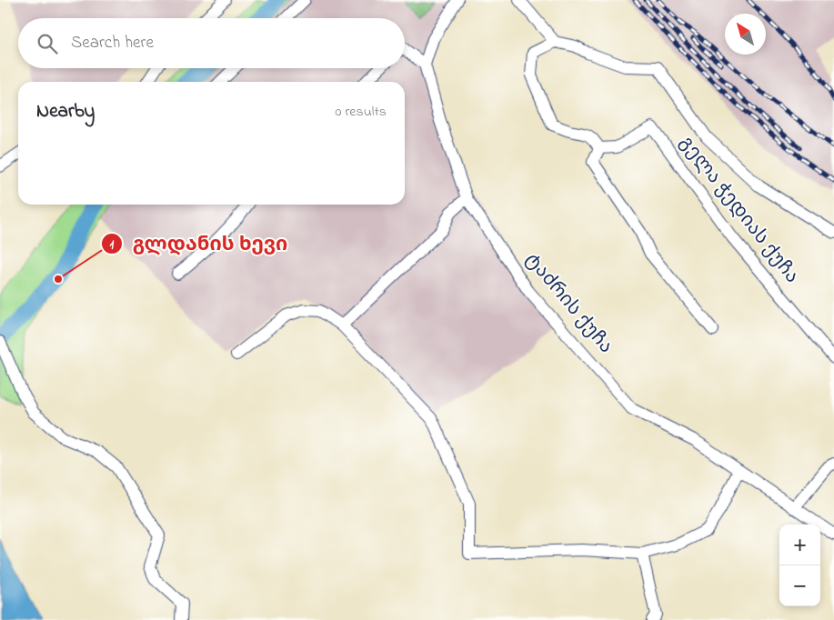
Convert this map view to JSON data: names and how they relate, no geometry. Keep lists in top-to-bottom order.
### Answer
{
  "streets": {
    "street": ["გელა ჭედიას ქუჩა", "ტაძრის ქუჩა"]
  },
  "places": ["გლდანის ხევი"],
  "north": "top left",
  "page": {
    "search": "Search here",
    "heading": ["Nearby", "0 results"],
    "map_buttons": ["+", "−"]
  }
}
